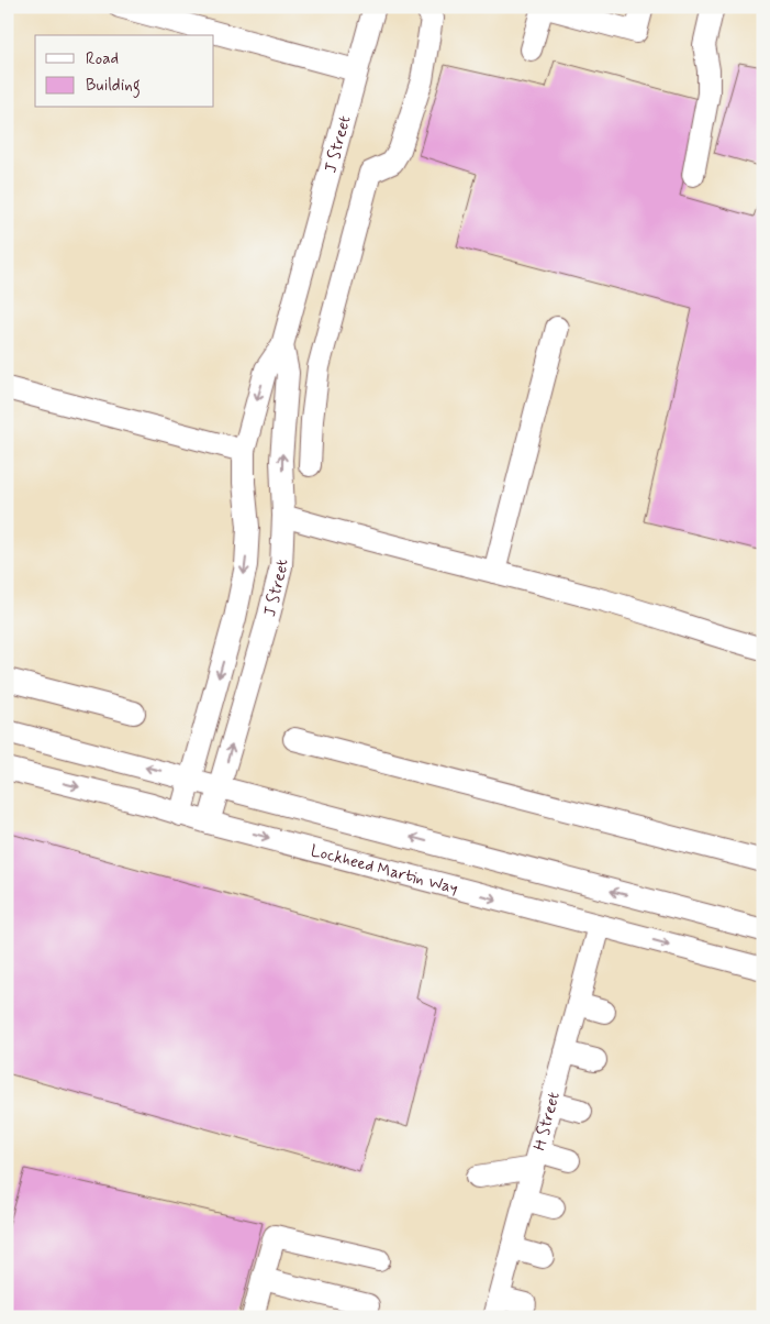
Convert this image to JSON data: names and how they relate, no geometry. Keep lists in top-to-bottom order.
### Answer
{
  "streets": {
    "street": ["J Street", "Lockheed Martin Way", "H Street"]
  },
  "crossings": [
    ["J Street", "Lockheed Martin Way"],
    ["Lockheed Martin Way", "H Street"]
  ],
  "legend": ["Road", "Building"]
}
